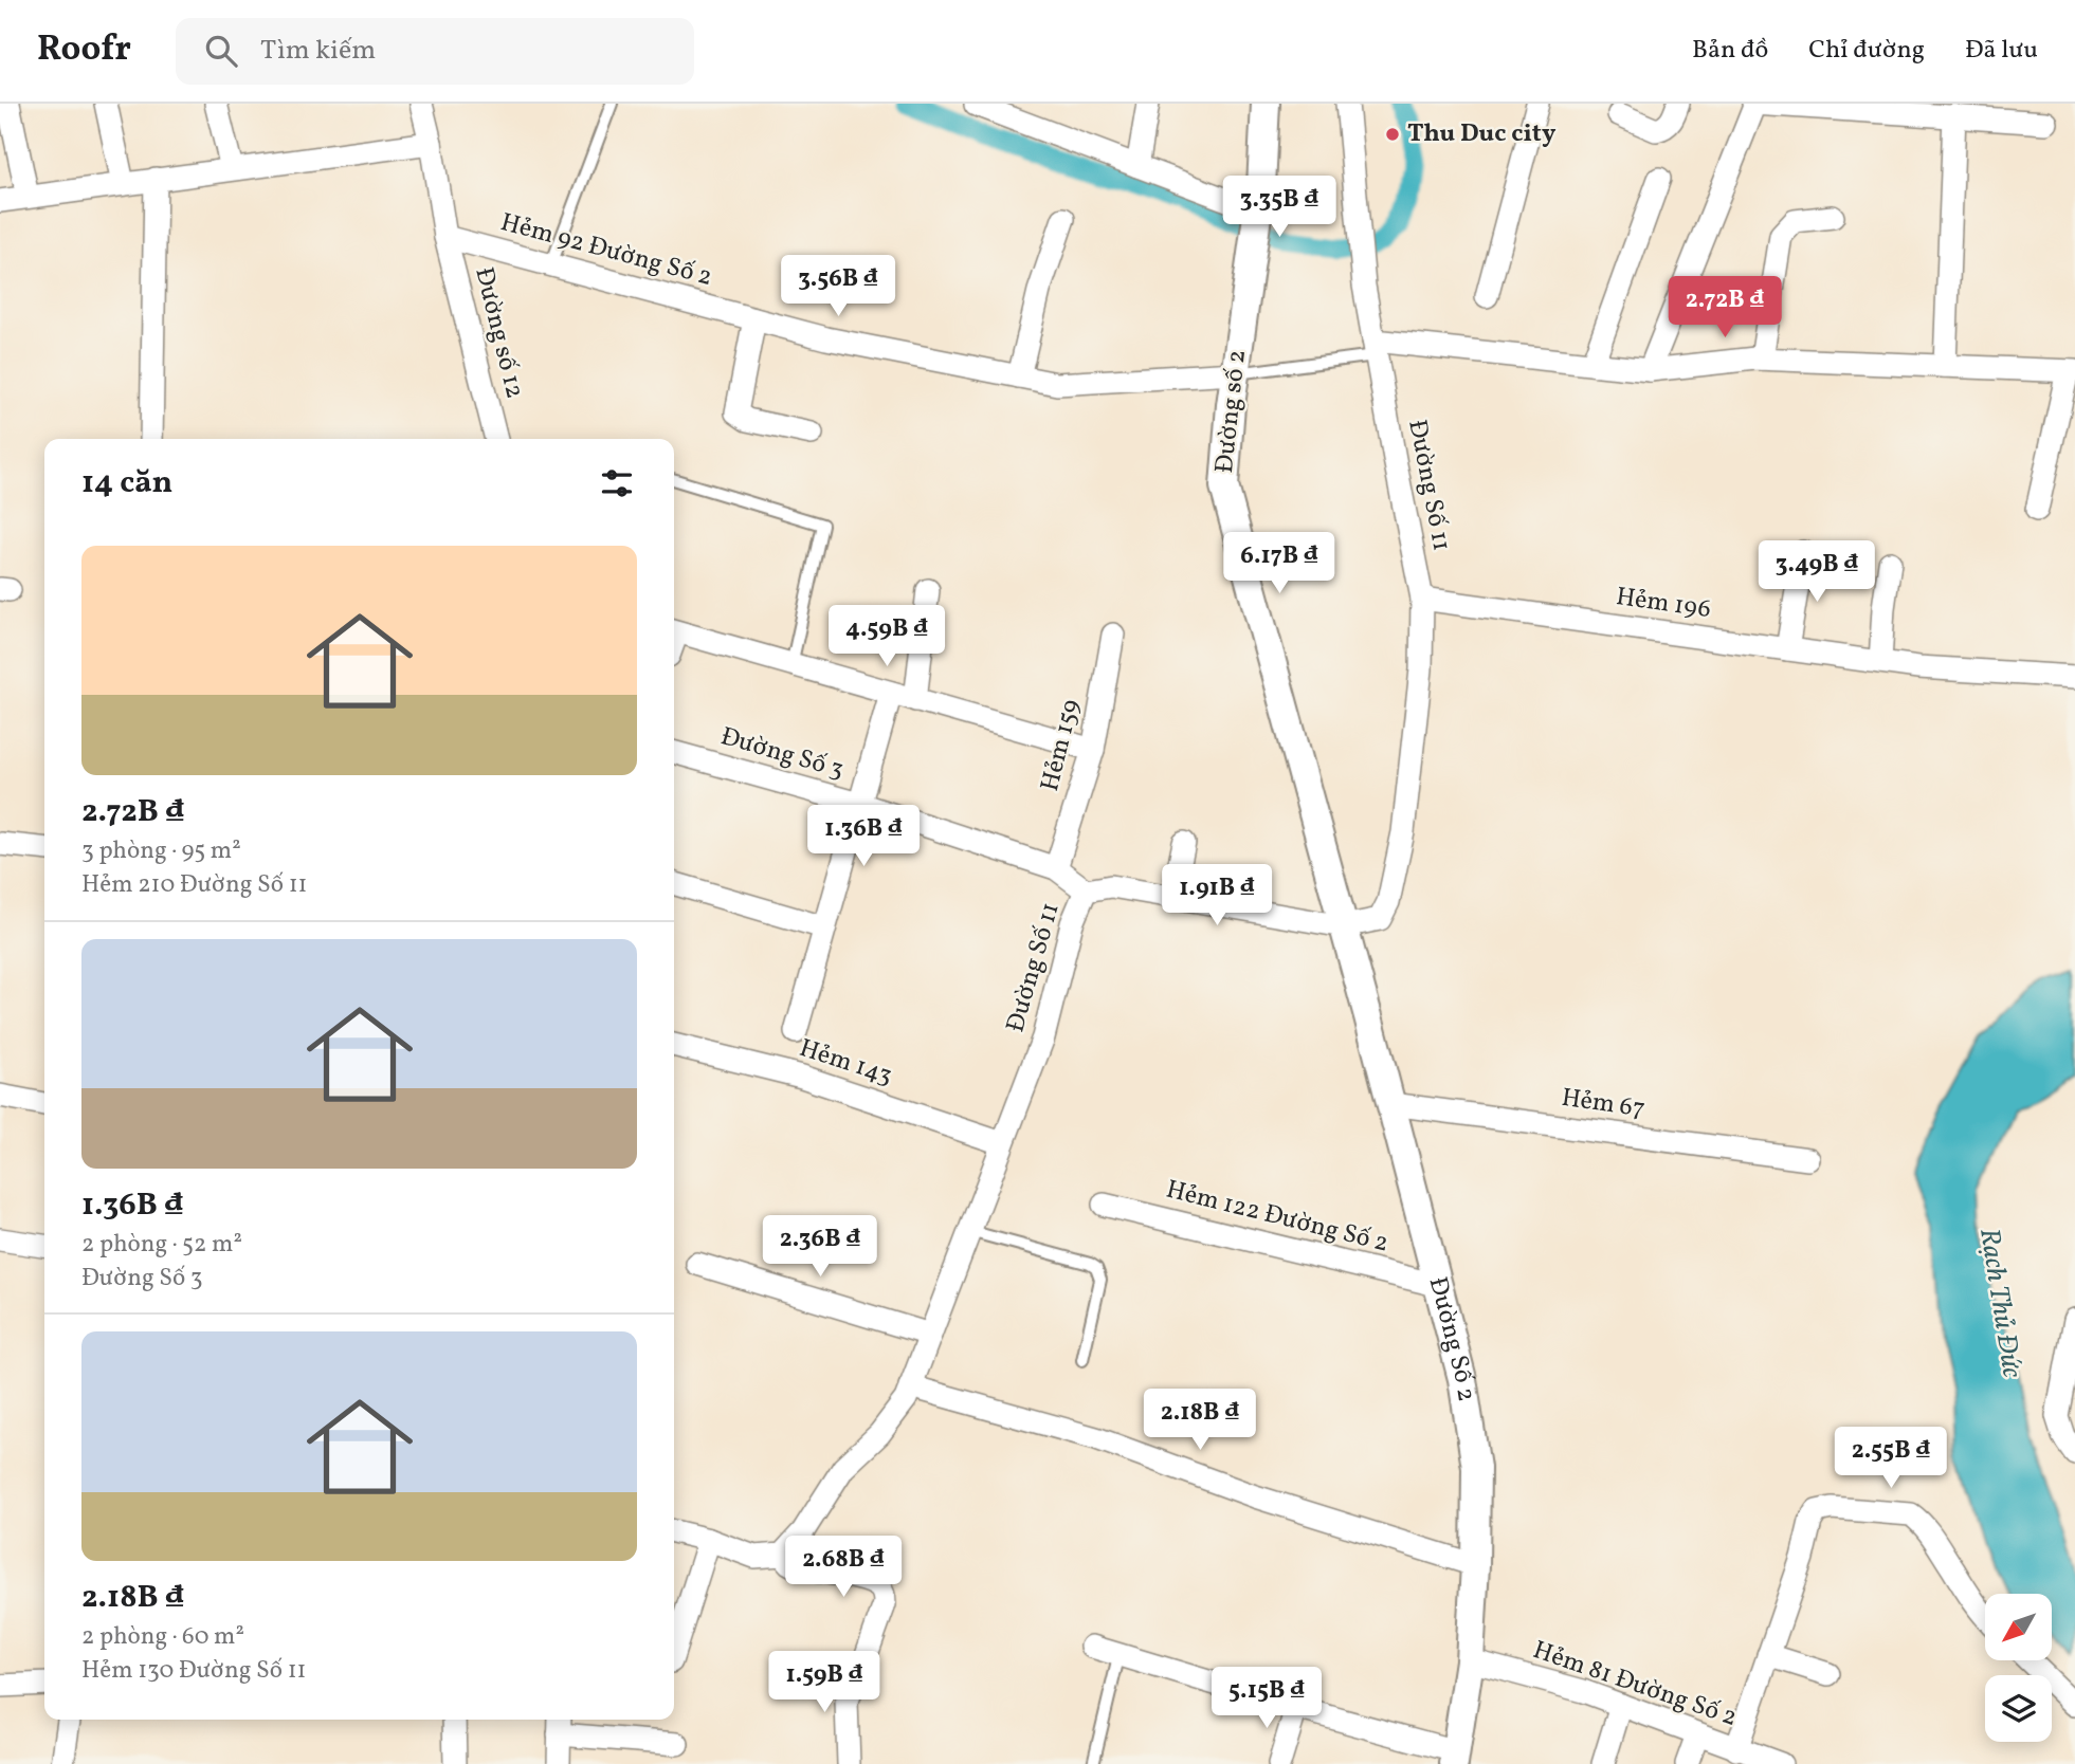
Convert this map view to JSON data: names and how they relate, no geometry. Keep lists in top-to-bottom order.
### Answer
{
  "streets": {
    "street": [
      "Hẻm 92 Đường Số 2",
      "Đường số 12",
      "Đường số 2",
      "Đường Số 11",
      "Hẻm 196",
      "Hẻm 159",
      "Đường Số 3",
      "Hẻm 143",
      "Hẻm 67",
      "Hẻm 122 Đường Số 2",
      "Đường Số 2",
      "Hẻm 81 Đường Số 2"
    ]
  },
  "crossings": [
    ["Hẻm 92 Đường Số 2", "Đường số 12"],
    ["Hẻm 92 Đường Số 2", "Đường số 2"],
    ["Đường số 2", "Đường Số 11"],
    ["Đường số 2", "Đường Số 2"],
    ["Đường Số 11", "Hẻm 196"],
    ["Đường Số 11", "Đường Số 3"],
    ["Đường Số 11", "Hẻm 143"],
    ["Đường Số 11", "Đường Số 2"],
    ["Hẻm 159", "Đường Số 3"],
    ["Hẻm 67", "Đường Số 2"],
    ["Hẻm 122 Đường Số 2", "Đường Số 2"],
    ["Đường Số 2", "Hẻm 81 Đường Số 2"]
  ],
  "water": ["Rạch Thủ Đức"],
  "places": ["Thu Duc city"],
  "north": "bottom left",
  "page": {
    "header": "Roofr",
    "search": "Tìm kiếm",
    "nav": ["Bản đồ", "Chỉ đường", "Đã lưu"],
    "price": [
      "3.35B ₫",
      "3.56B ₫",
      "2.72B ₫",
      "6.17B ₫",
      "3.49B ₫",
      "4.59B ₫",
      "1.36B ₫",
      "1.91B ₫",
      "2.36B ₫",
      "2.18B ₫",
      "2.55B ₫",
      "2.68B ₫",
      "1.59B ₫",
      "5.15B ₫"
    ],
    "heading": "14 căn",
    "list": [
      {
        "name": "2.72B ₫",
        "note": "3 phòng · 95 m² · Hẻm 210 Đường Số 11"
      },
      {
        "name": "1.36B ₫",
        "note": "2 phòng · 52 m² · Đường Số 3"
      },
      {
        "name": "2.18B ₫",
        "note": "2 phòng · 60 m² · Hẻm 130 Đường Số 11"
      }
    ]
  }
}
